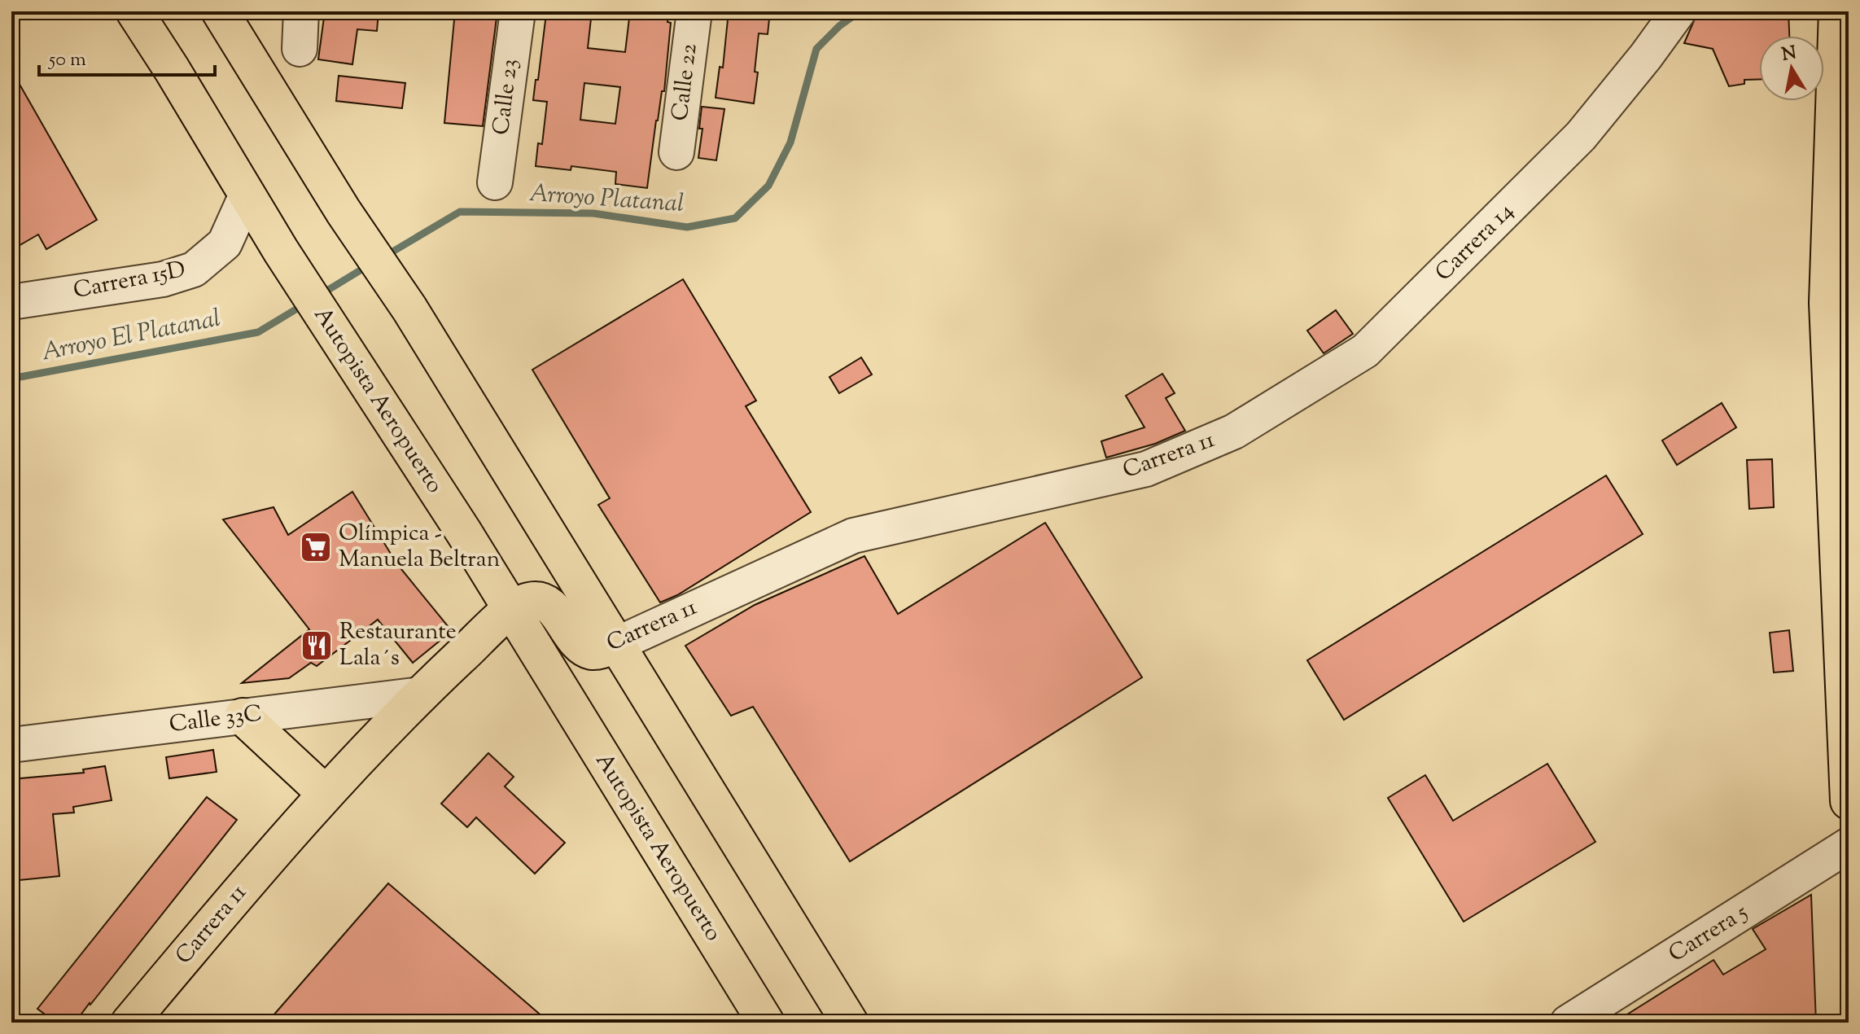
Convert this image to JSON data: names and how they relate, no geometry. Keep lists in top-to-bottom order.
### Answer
{
  "streets": {
    "main road": ["Autopista Aeropuerto", "Carrera 11"],
    "street": [
      "Calle 22",
      "Calle 23",
      "Carrera 14",
      "Carrera 15D",
      "Calle 33C",
      "Carrera 5"
    ]
  },
  "crossings": [
    ["Carrera 14", "Carrera 11"],
    ["Carrera 15D", "Autopista Aeropuerto"],
    ["Autopista Aeropuerto", "Carrera 11"],
    ["Carrera 11", "Calle 33C"]
  ],
  "water": ["Arroyo Platanal", "Arroyo El Platanal"],
  "places": {
    "supermarket": ["Olímpica - Manuela Beltran"],
    "restaurant": ["Restaurante Lala´s"]
  },
  "scale_bar": "50 m",
  "north": "top"
}
